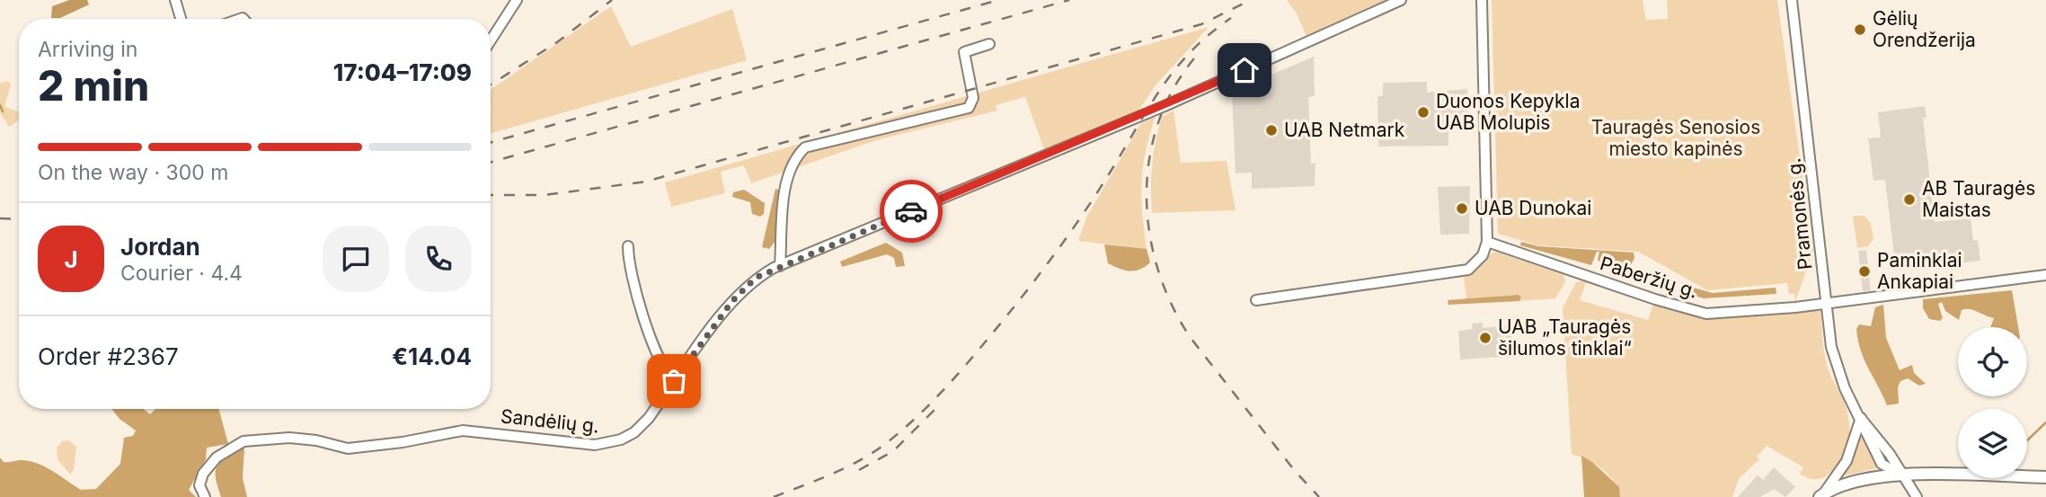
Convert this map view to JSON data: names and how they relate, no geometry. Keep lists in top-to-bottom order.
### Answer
{
  "streets": {
    "street": ["Pramonės g.", "Paberžių g.", "Sandėlių g."]
  },
  "crossings": [
    ["Pramonės g.", "Paberžių g."]
  ],
  "parks": ["Tauragės Senosios miesto kapinės"],
  "places": [
    "Gėlių Orendžerija",
    "Duonos Kepykla UAB Molupis",
    "UAB Netmark",
    "AB Tauragės Maistas",
    "UAB Dunokai",
    "Paminklai Ankapiai",
    "UAB „Tauragės šilumos tinklai“"
  ],
  "page": {
    "heading": ["2 min", "Arriving in", "17:04–17:09"],
    "panel": [
      "Jordan",
      "Courier · 4.4",
      "Order #2367",
      "€14.04"
    ],
    "bar": "On the way · 300 m",
    "round": "J"
  }
}
